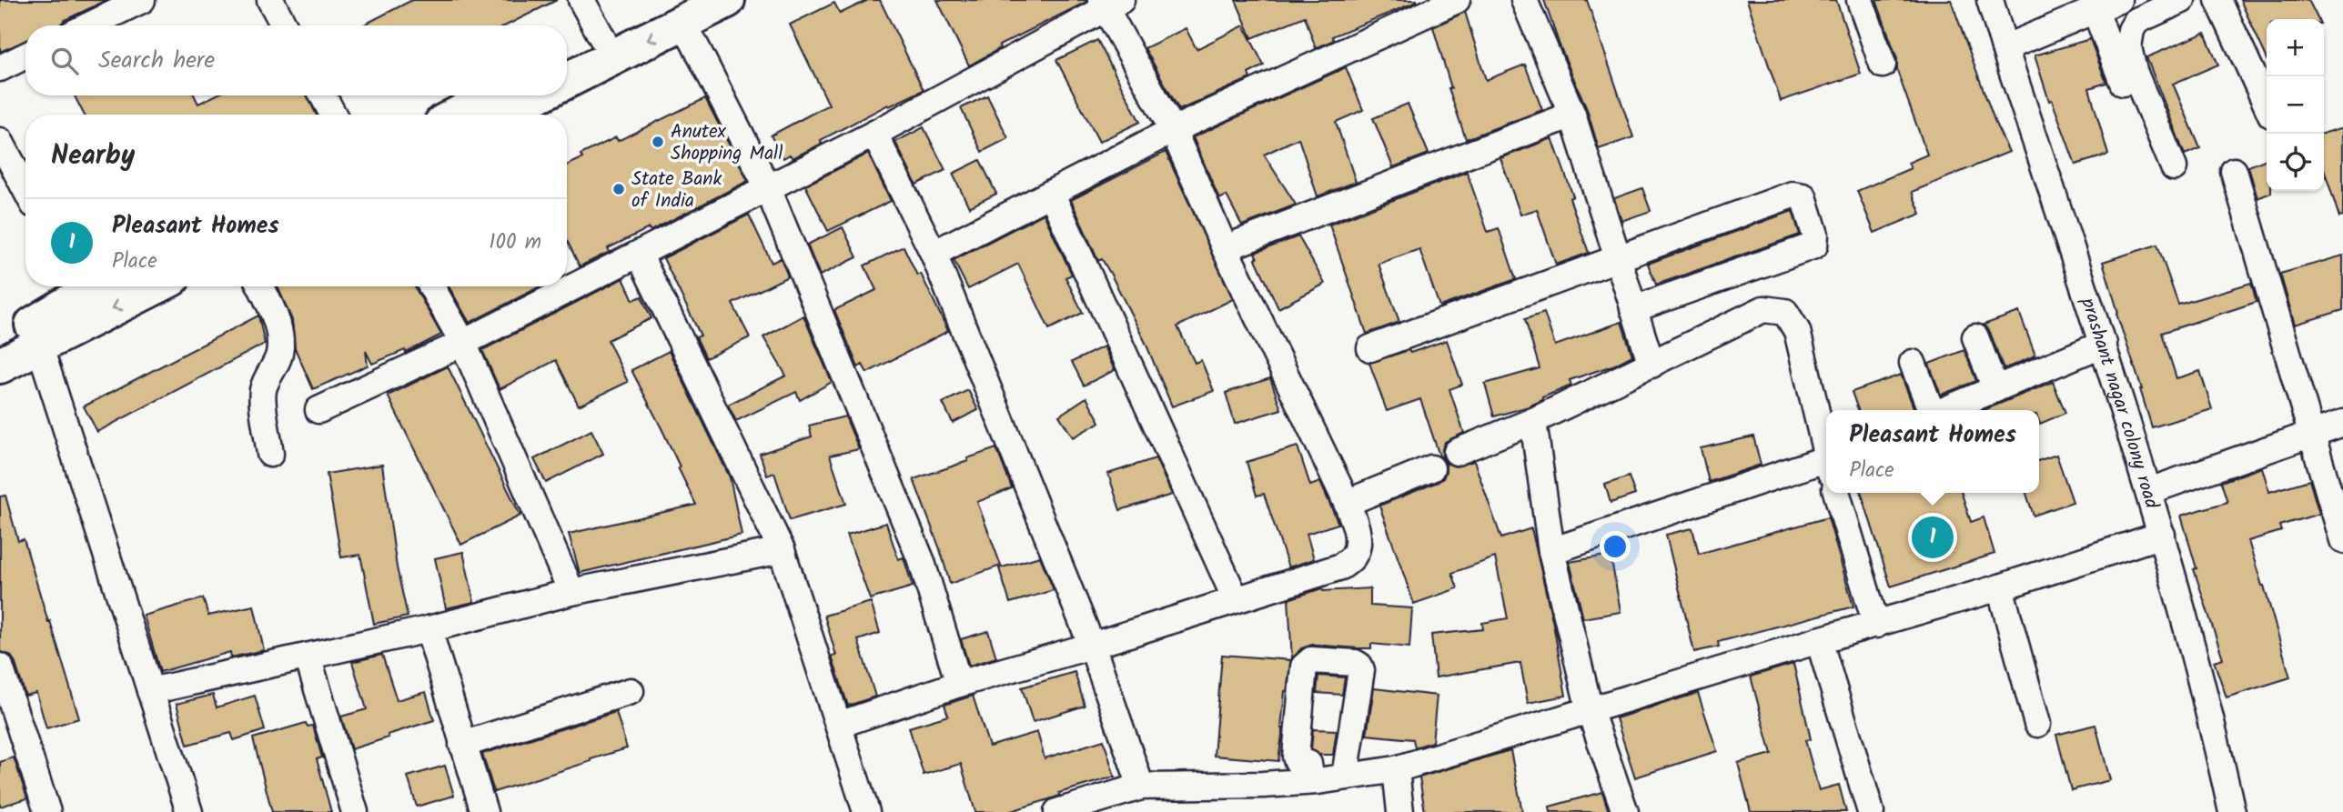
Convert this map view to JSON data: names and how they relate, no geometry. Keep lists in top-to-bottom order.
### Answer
{
  "streets": {
    "street": ["prashant nagar colony road"]
  },
  "places": ["Anutex Shopping Mall", "State Bank of India"],
  "page": {
    "map_buttons": ["+", "−"],
    "search": "Search here",
    "heading": "Nearby",
    "list": [
      {
        "mark": "1",
        "name": "Pleasant Homes",
        "note": "Place",
        "value": "100 m"
      }
    ],
    "popup": ["Pleasant Homes", "Place"],
    "pins": "1"
  }
}
